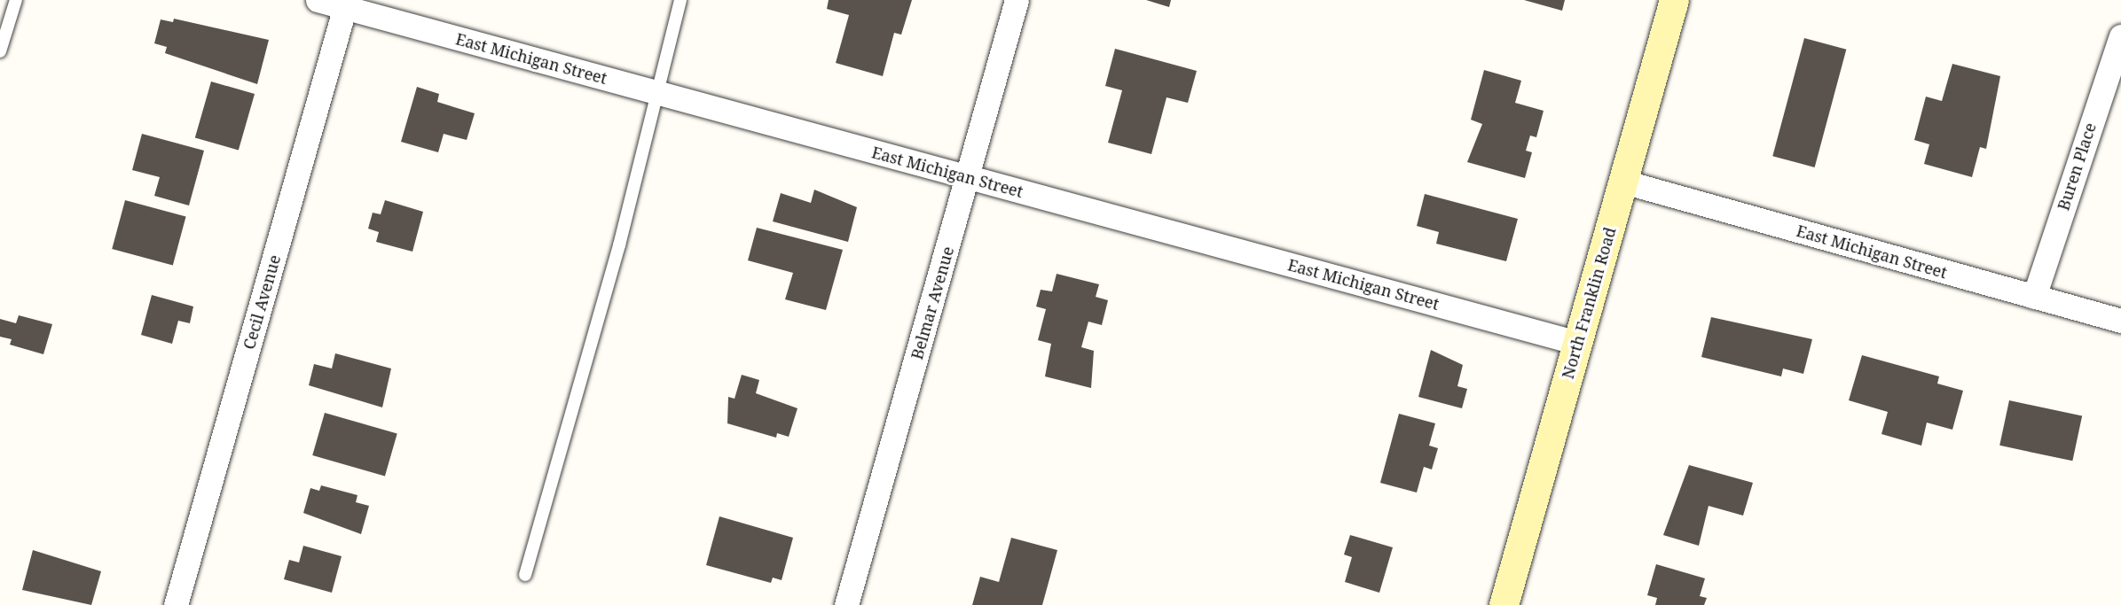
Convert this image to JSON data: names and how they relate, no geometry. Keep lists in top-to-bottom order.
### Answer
{
  "streets": {
    "main road": ["North Franklin Road"],
    "street": [
      "East Michigan Street",
      "Buren Place",
      "Cecil Avenue",
      "Belmar Avenue"
    ]
  },
  "crossings": [
    ["East Michigan Street", "Buren Place"],
    ["East Michigan Street", "Cecil Avenue"],
    ["East Michigan Street", "Belmar Avenue"],
    ["East Michigan Street", "North Franklin Road"]
  ]
}
